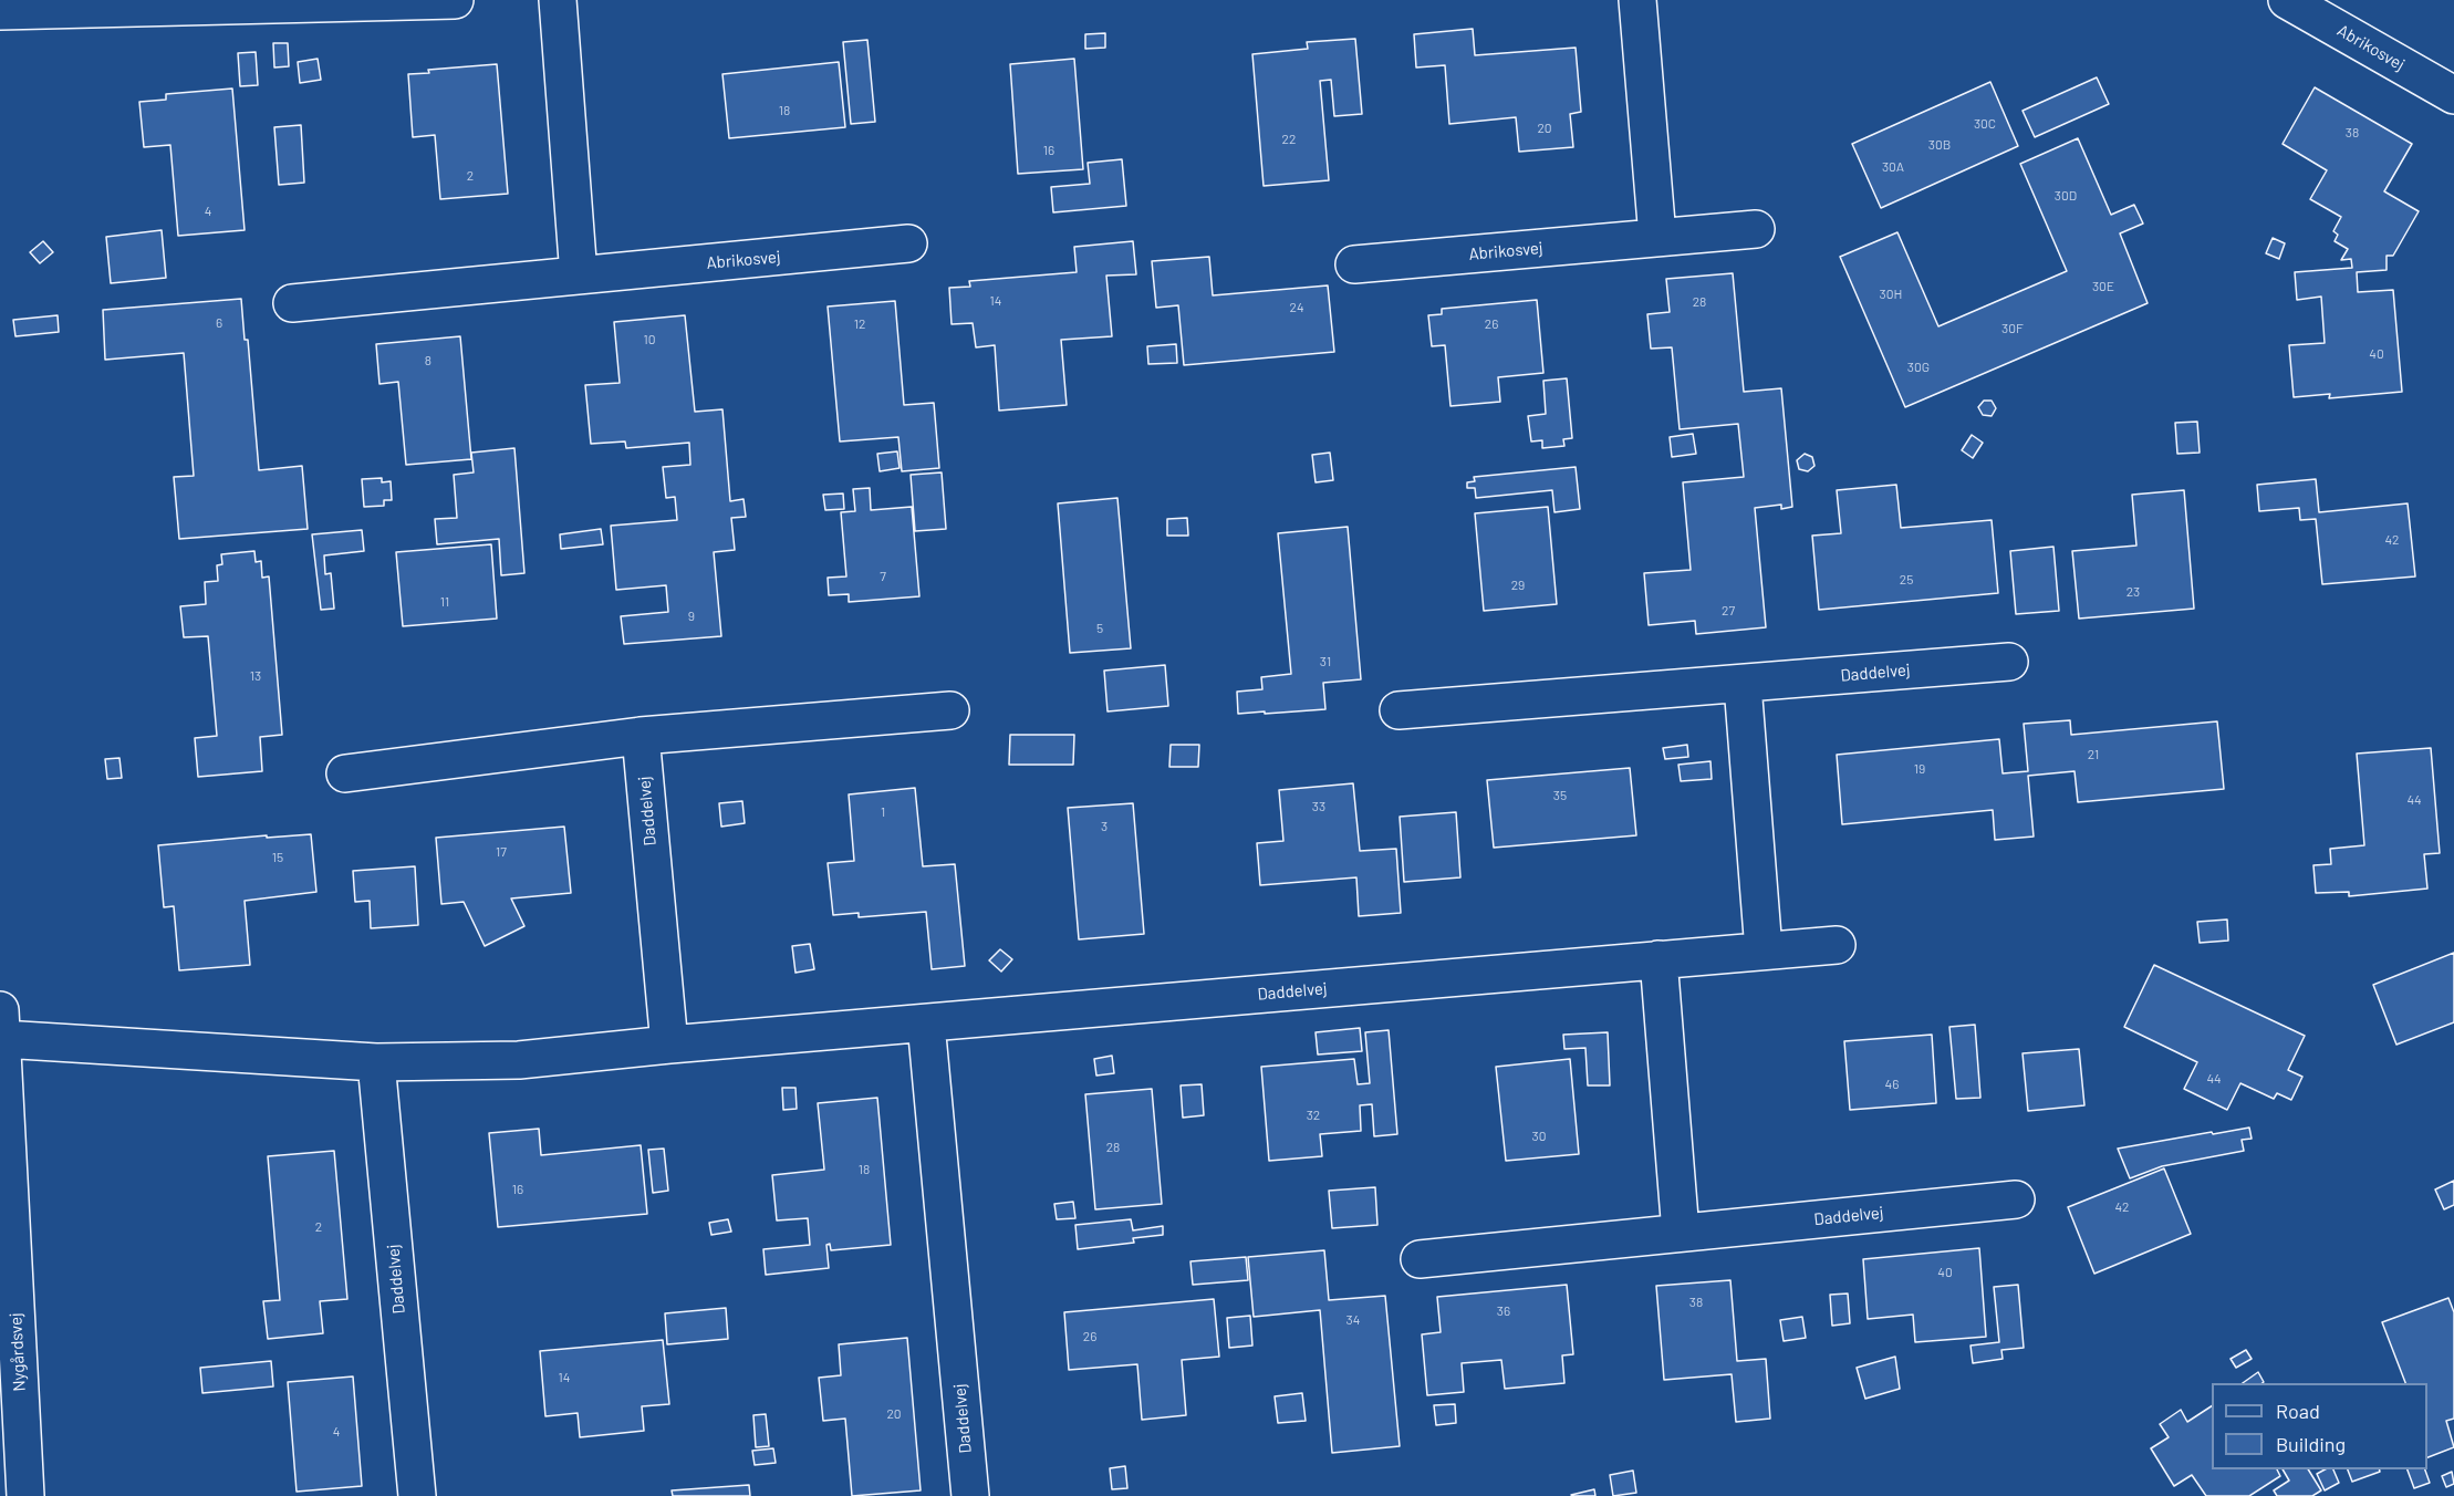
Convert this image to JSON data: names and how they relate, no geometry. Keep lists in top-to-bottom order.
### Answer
{
  "streets": {
    "street": ["Abrikosvej", "Daddelvej", "Nygårdsvej"]
  },
  "crossings": [
    ["Daddelvej", "Nygårdsvej"]
  ],
  "house_numbers": [
    "18",
    "30C",
    "20",
    "38",
    "22",
    "30B",
    "16",
    "30A",
    "2",
    "30D",
    "4",
    "30E",
    "30H",
    "14",
    "28",
    "24",
    "6",
    "12",
    "26",
    "30F",
    "10",
    "40",
    "8",
    "30G",
    "42",
    "7",
    "25",
    "29",
    "23",
    "11",
    "27",
    "9",
    "5",
    "31",
    "13",
    "21",
    "19",
    "35",
    "44",
    "33",
    "1",
    "3",
    "17",
    "15",
    "44",
    "46",
    "32",
    "30",
    "28",
    "18",
    "16",
    "42",
    "2",
    "40",
    "38",
    "36",
    "34",
    "26",
    "14",
    "20",
    "4"
  ],
  "legend": ["Road", "Building"]
}
